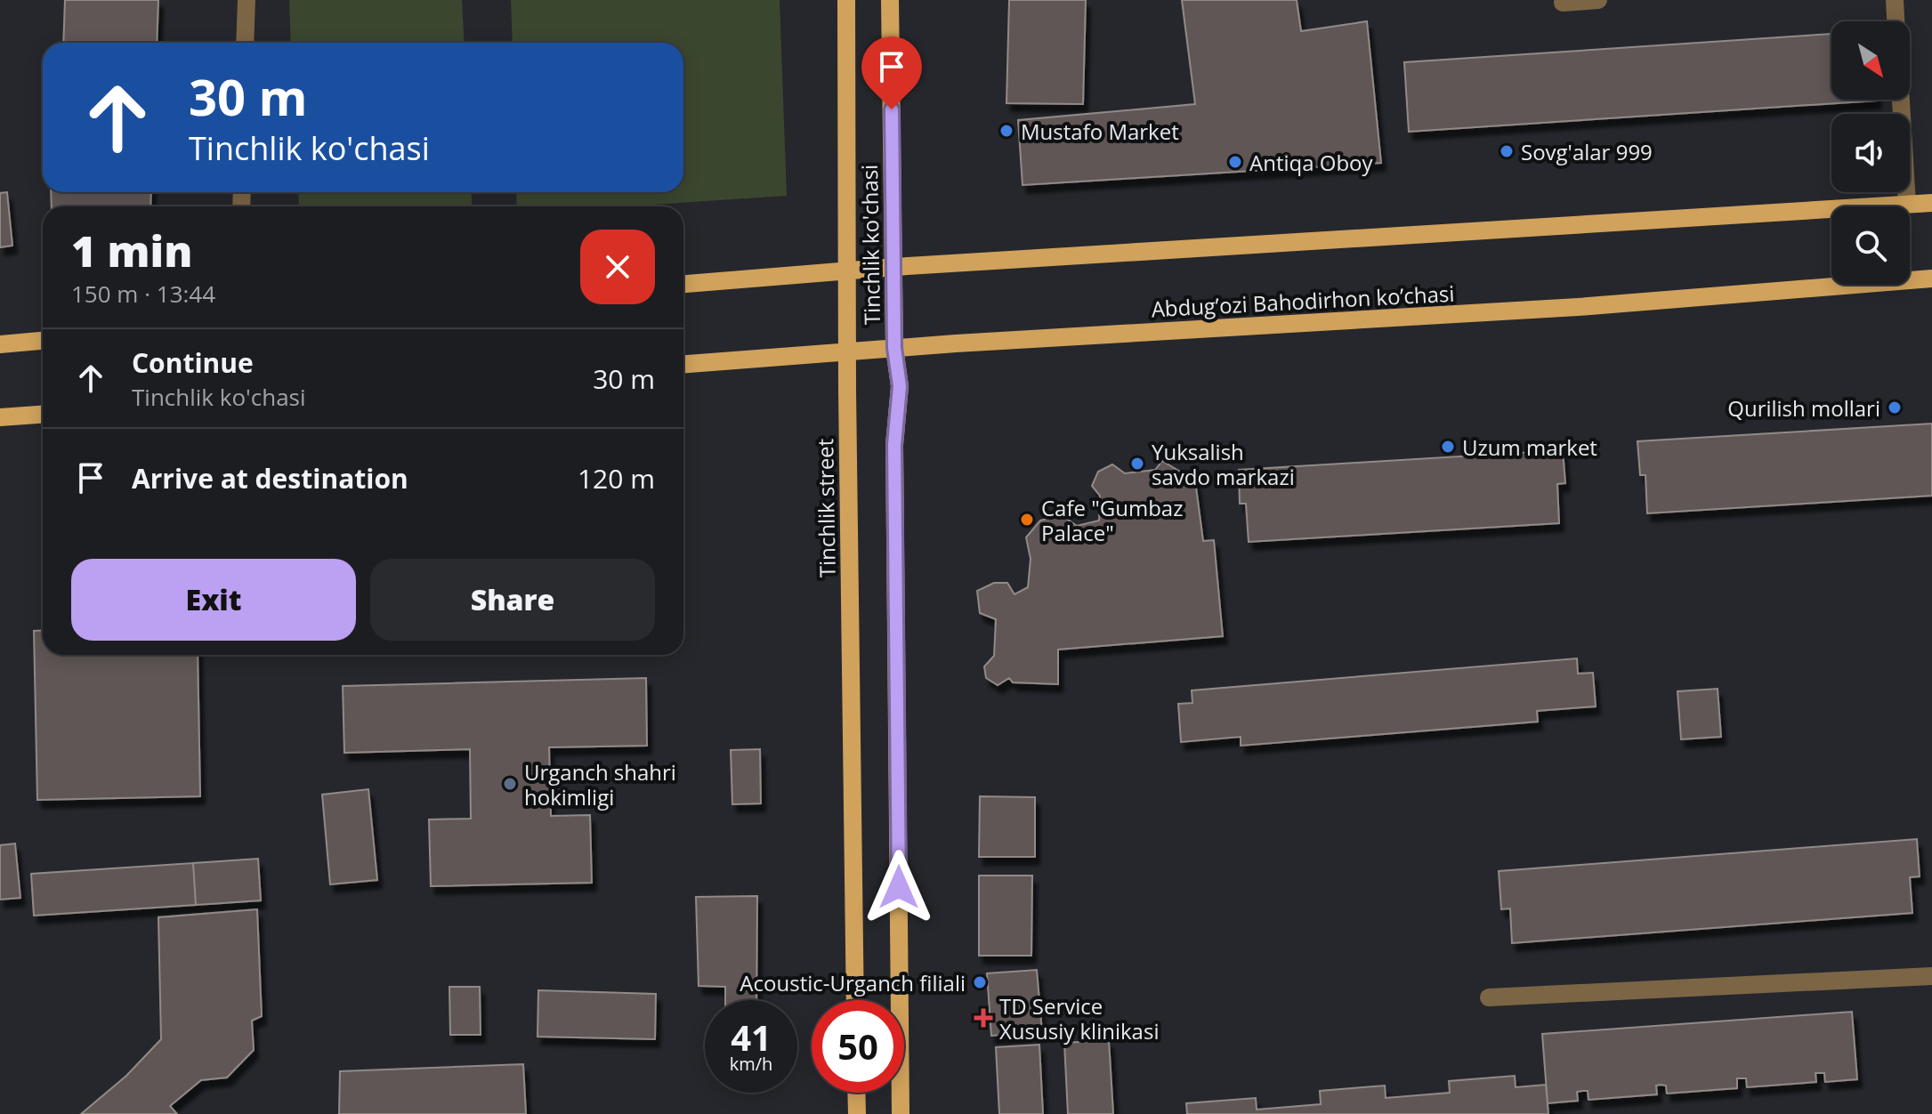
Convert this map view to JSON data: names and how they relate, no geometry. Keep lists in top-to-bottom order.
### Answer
{
  "streets": {
    "main road": ["Tinchlik ko'chasi", "Abdug’ozi Bahodirhon ko’chasi", "Tinchlik street"]
  },
  "crossings": [
    ["Tinchlik ko'chasi", "Abdug’ozi Bahodirhon ko’chasi"],
    ["Abdug’ozi Bahodirhon ko’chasi", "Tinchlik street"]
  ],
  "places": {
    "other": [
      "Mustafo Market",
      "Sovg'alar 999",
      "Antiqa Oboy",
      "Qurilish mollari",
      "Uzum market",
      "Yuksalish savdo markazi",
      "Cafe \"Gumbaz Palace\"",
      "Urganch shahri hokimligi",
      "Acoustic-Urganch filiali"
    ],
    "health": ["TD Service Xususiy klinikasi"]
  },
  "north": "bottom right",
  "page": {
    "turn": ["30 m", "Tinchlik ko'chasi"],
    "heading": ["1 min", "150 m · 13:44"],
    "list": [
      {
        "name": "Continue",
        "note": "Tinchlik ko'chasi",
        "value": "30 m"
      },
      {
        "name": "Arrive at destination",
        "value": "120 m"
      }
    ],
    "buttons": ["Exit", "Share"],
    "speed": "41 km/h",
    "limit": "50"
  }
}
